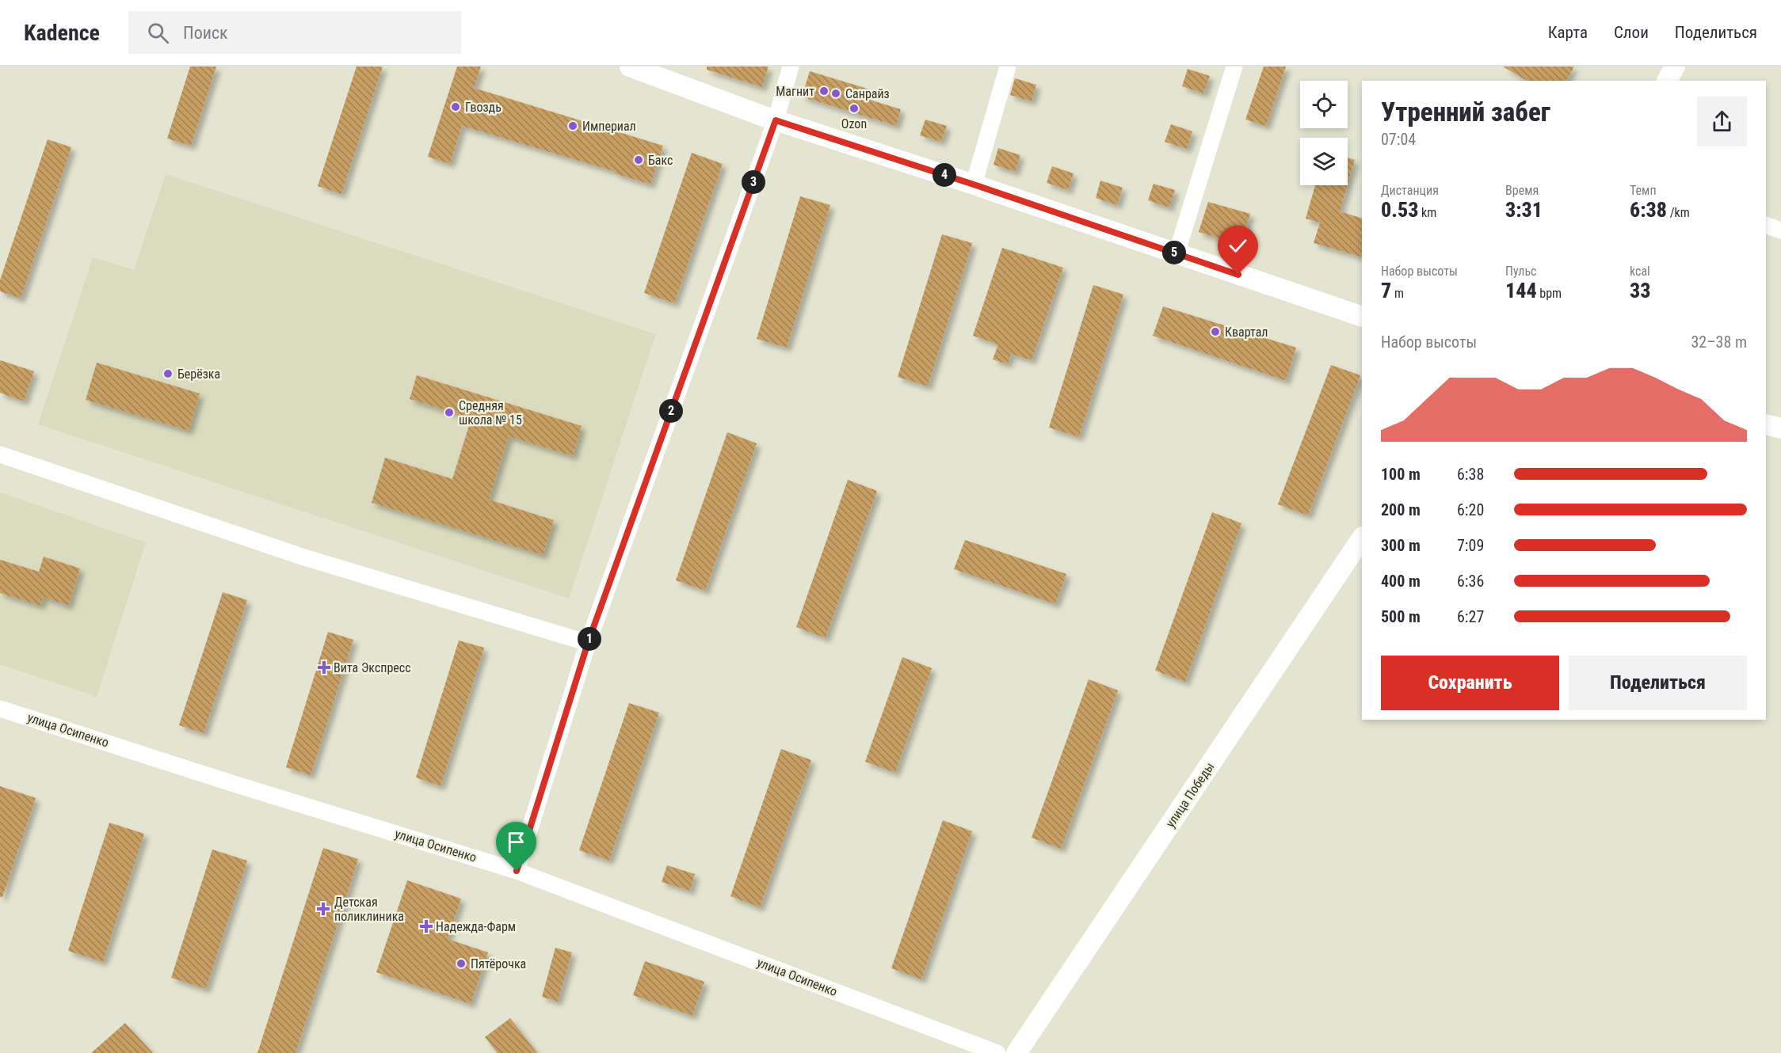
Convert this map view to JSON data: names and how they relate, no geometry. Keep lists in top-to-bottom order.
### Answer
{
  "streets": {
    "street": ["улица Осипенко", "улица Победы"]
  },
  "places": {
    "other": [
      "Магнит",
      "Санрайз",
      "Гвоздь",
      "Ozon",
      "Империал",
      "Бакс",
      "Квартал",
      "Берёзка",
      "Средняя школа № 15",
      "Пятёрочка"
    ],
    "health": ["Вита Экспресс", "Детская поликлиника", "Надежда-Фарм"]
  },
  "page": {
    "header": "Kadence",
    "search": "Поиск",
    "nav": ["Карта", "Слои", "Поделиться"],
    "heading": ["Утренний забег", "07:04"],
    "stats": [
      ["Дистанция", "0.53 km"],
      ["Время", "3:31"],
      ["Темп", "6:38 /km"],
      ["Набор высоты", "7 m"],
      ["Пульс", "144 bpm"],
      ["kcal", "33"]
    ],
    "pins": [
      "4",
      "3",
      "5",
      "2",
      "1"
    ],
    "chart": ["Набор высоты", "32–38 m"],
    "list": [
      {
        "name": "100 m",
        "note": "6:38"
      },
      {
        "name": "200 m",
        "note": "6:20"
      },
      {
        "name": "300 m",
        "note": "7:09"
      },
      {
        "name": "400 m",
        "note": "6:36"
      },
      {
        "name": "500 m",
        "note": "6:27"
      }
    ],
    "buttons": ["Сохранить", "Поделиться"]
  }
}
